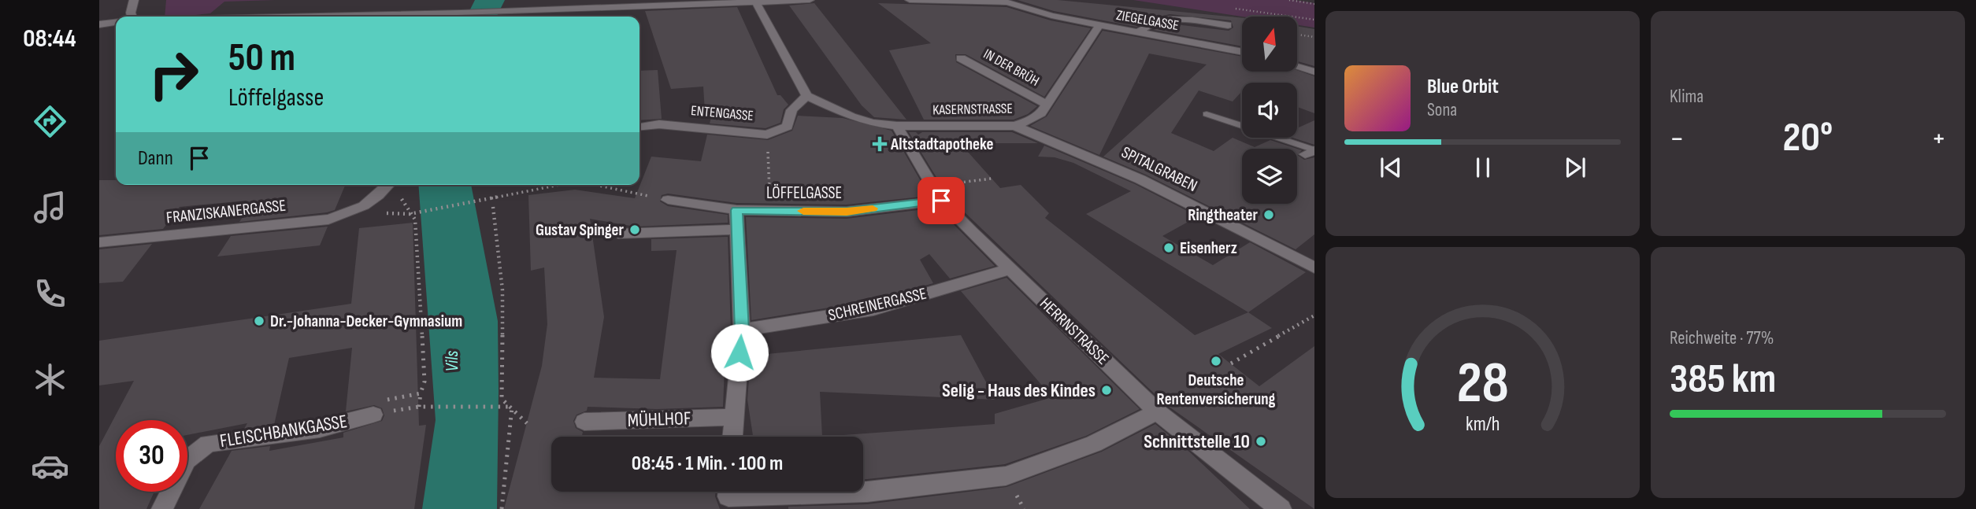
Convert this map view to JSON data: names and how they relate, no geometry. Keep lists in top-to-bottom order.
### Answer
{
  "streets": {
    "street": [
      "ZIEGELGASSE",
      "IN DER BRÜH",
      "KASERNSTRASSE",
      "ENTENGASSE",
      "SPITALGRABEN",
      "LÖFFELGASSE",
      "FRANZISKANERGASSE",
      "SCHREINERGASSE",
      "HERRNSTRASSE",
      "MÜHLHOF",
      "FLEISCHBANKGASSE"
    ]
  },
  "crossings": [
    ["ZIEGELGASSE", "KASERNSTRASSE"],
    ["IN DER BRÜH", "KASERNSTRASSE"],
    ["KASERNSTRASSE", "ENTENGASSE"],
    ["KASERNSTRASSE", "SPITALGRABEN"],
    ["KASERNSTRASSE", "HERRNSTRASSE"],
    ["LÖFFELGASSE", "HERRNSTRASSE"],
    ["SCHREINERGASSE", "HERRNSTRASSE"]
  ],
  "water": ["Vils"],
  "places": {
    "health": ["Altstadtapotheke"],
    "other": [
      "Ringtheater",
      "Gustav Spinger",
      "Eisenherz",
      "Dr.-Johanna-Decker-Gymnasium",
      "Deutsche Rentenversicherung",
      "Selig - Haus des Kindes",
      "Schnittstelle 10"
    ]
  },
  "north": "top",
  "page": {
    "tabs": "08:44",
    "tile": [
      "Klima",
      ["Reichweite · 77%", "385 km"]
    ],
    "turn": ["50 m", "Löffelgasse"],
    "song": ["Blue Orbit", "Sona"],
    "heat": ["−", "20°", "+"],
    "then": "Dann",
    "limit": "30",
    "trip": "08:45 · 1 Min. · 100 m",
    "gauge": ["28", "km/h"]
  }
}
